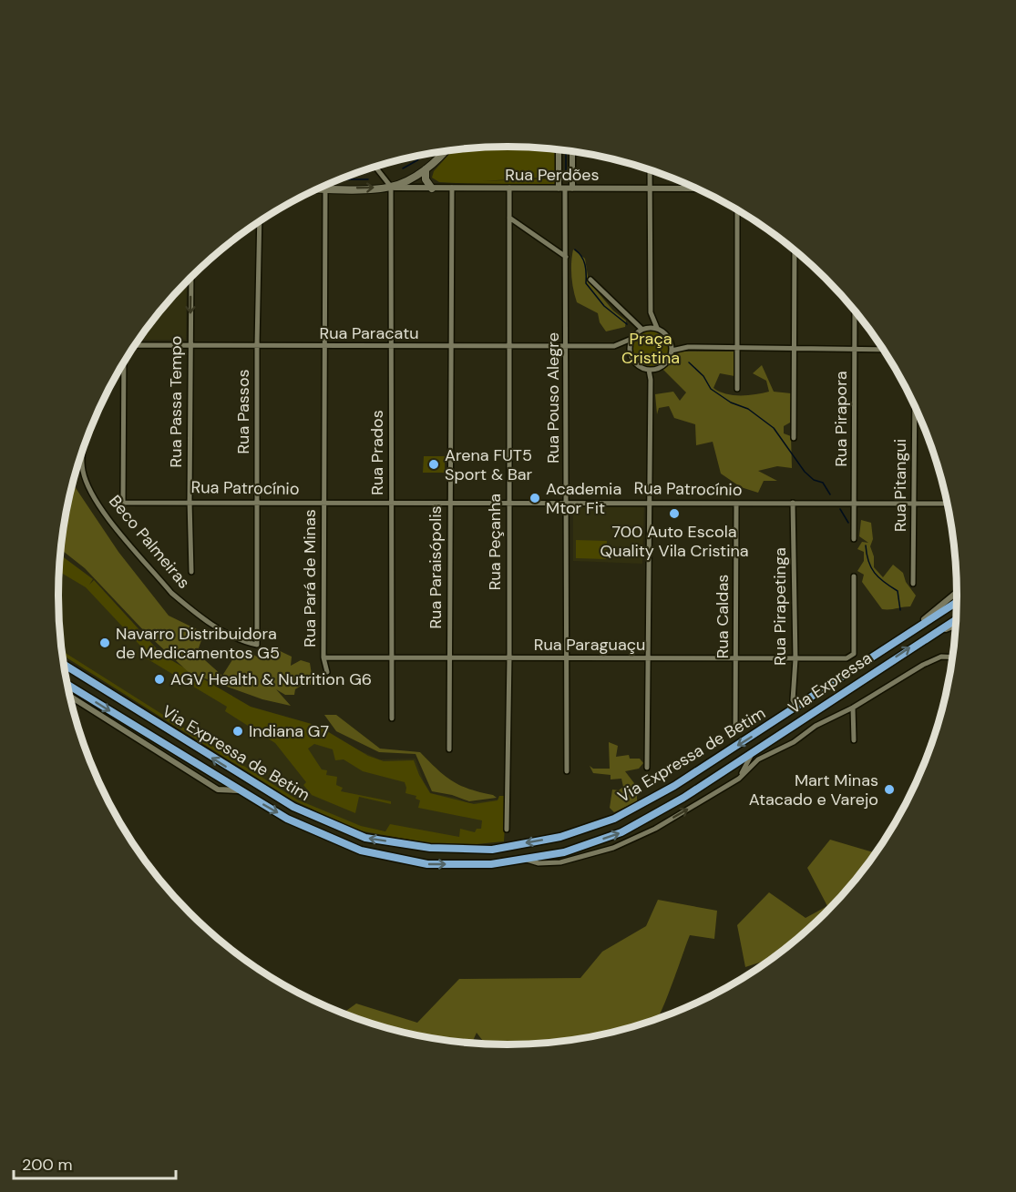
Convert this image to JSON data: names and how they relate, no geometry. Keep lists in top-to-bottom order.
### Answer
{
  "streets": {
    "highway": ["Via Expressa", "Via Expressa de Betim"],
    "street": [
      "Rua Perdões",
      "Rua Paracatu",
      "Rua Pouso Alegre",
      "Rua Passa Tempo",
      "Rua Passos",
      "Rua Pirapora",
      "Rua Prados",
      "Rua Pitangui",
      "Rua Patrocínio",
      "Beco Palmeiras",
      "Rua Peçanha",
      "Rua Paraisópolis",
      "Rua Pará de Minas",
      "Rua Pirapetinga",
      "Rua Caldas",
      "Rua Paraguaçu"
    ]
  },
  "crossings": [
    ["Rua Perdões", "Rua Pouso Alegre"],
    ["Rua Perdões", "Rua Prados"],
    ["Rua Perdões", "Rua Peçanha"],
    ["Rua Perdões", "Rua Paraisópolis"],
    ["Rua Paracatu", "Rua Pouso Alegre"],
    ["Rua Paracatu", "Rua Passa Tempo"],
    ["Rua Paracatu", "Rua Passos"],
    ["Rua Paracatu", "Rua Prados"],
    ["Rua Paracatu", "Rua Peçanha"],
    ["Rua Paracatu", "Rua Paraisópolis"],
    ["Rua Paracatu", "Rua Pará de Minas"],
    ["Rua Pouso Alegre", "Rua Patrocínio"],
    ["Rua Pouso Alegre", "Rua Paraguaçu"],
    ["Rua Passa Tempo", "Rua Patrocínio"],
    ["Rua Passos", "Rua Patrocínio"],
    ["Rua Passos", "Beco Palmeiras"],
    ["Rua Pirapora", "Rua Patrocínio"],
    ["Rua Prados", "Rua Patrocínio"],
    ["Rua Prados", "Rua Paraguaçu"],
    ["Rua Pitangui", "Rua Patrocínio"],
    ["Rua Patrocínio", "Rua Peçanha"],
    ["Rua Patrocínio", "Rua Paraisópolis"],
    ["Rua Patrocínio", "Rua Pará de Minas"],
    ["Rua Patrocínio", "Rua Pirapetinga"],
    ["Rua Patrocínio", "Rua Caldas"],
    ["Rua Peçanha", "Rua Paraguaçu"],
    ["Rua Paraisópolis", "Rua Paraguaçu"],
    ["Rua Pará de Minas", "Rua Paraguaçu"],
    ["Rua Pirapetinga", "Rua Paraguaçu"],
    ["Rua Pirapetinga", "Via Expressa de Betim"],
    ["Rua Caldas", "Rua Paraguaçu"]
  ],
  "one_way": ["Via Expressa", "Via Expressa de Betim"],
  "parks": ["Praça Cristina"],
  "places": [
    "Arena FUT5 Sport & Bar",
    "Academia Mtor Fit",
    "700 Auto Escola Quality Vila Cristina",
    "Navarro Distribuidora de Medicamentos G5",
    "AGV Health & Nutrition G6",
    "Indiana G7",
    "Mart Minas Atacado e Varejo"
  ],
  "scale_bar": "200 m"
}
